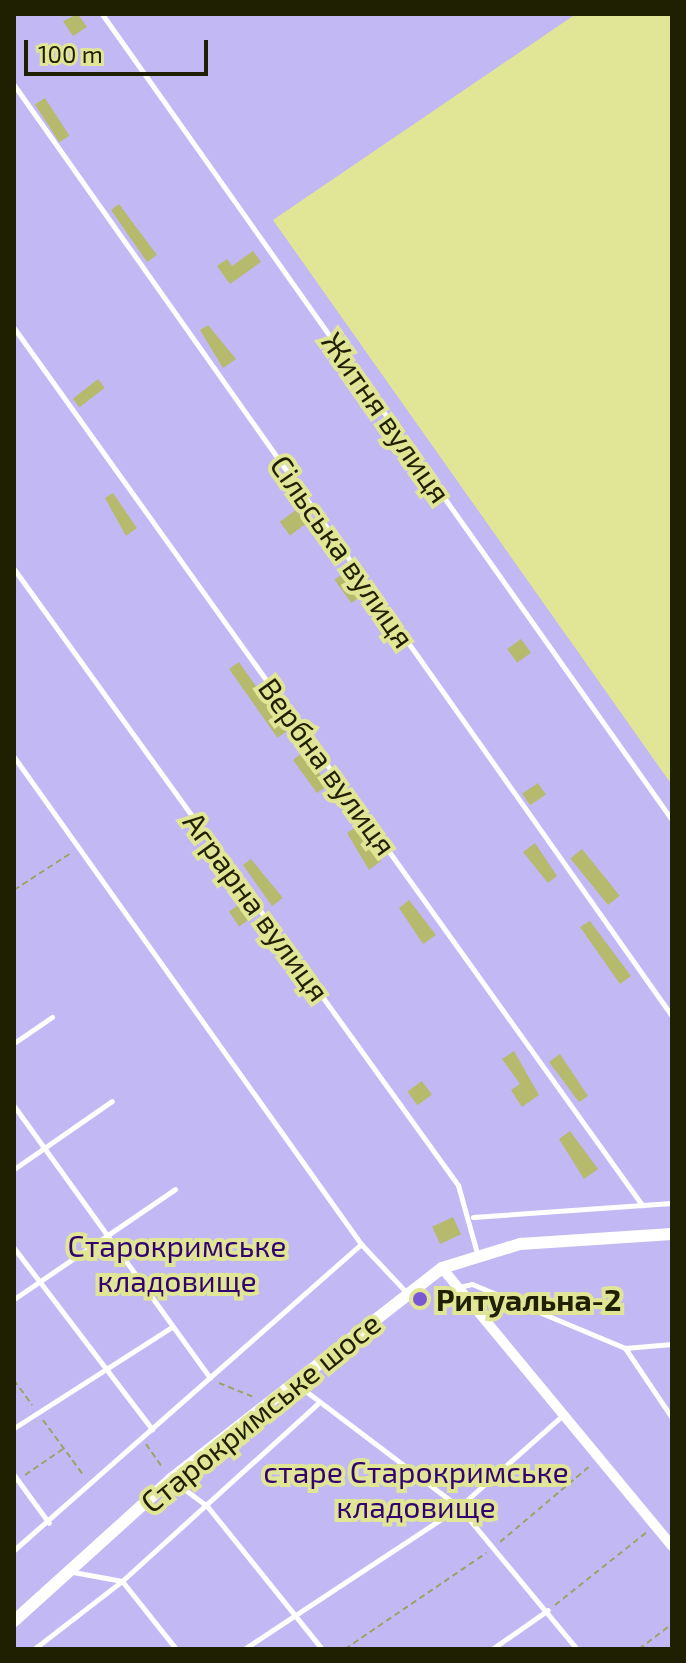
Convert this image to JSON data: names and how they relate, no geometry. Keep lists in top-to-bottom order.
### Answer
{
  "streets": {
    "street": ["Старокримське шосе"],
    "lane": [
      "Житня вулиця",
      "Сільська вулиця",
      "Вербна вулиця",
      "Аграрна вулиця"
    ]
  },
  "crossings": [
    ["Аграрна вулиця", "Старокримське шосе"]
  ],
  "parks": ["Старокримське кладовище", "старе Старокримське кладовище"],
  "places": ["Ритуальна-2"],
  "scale_bar": "100 m"
}
